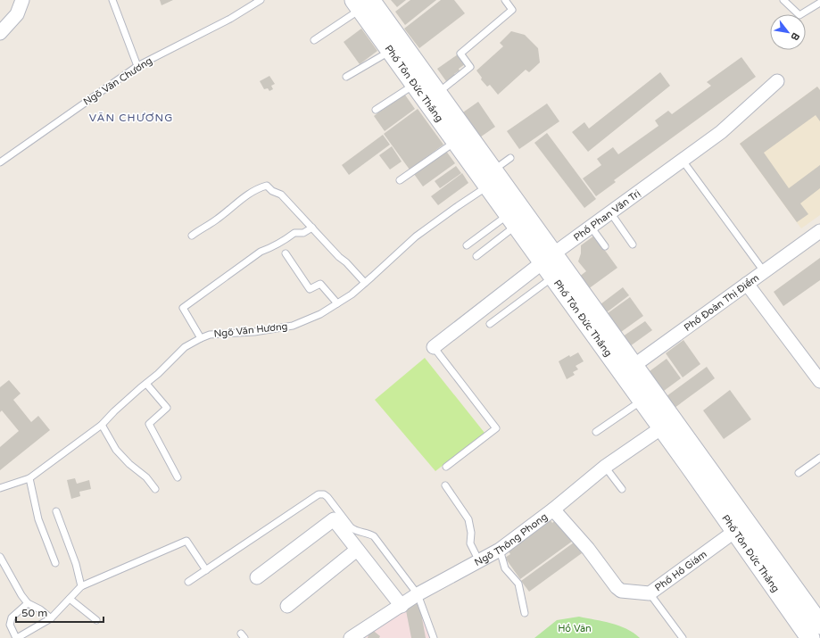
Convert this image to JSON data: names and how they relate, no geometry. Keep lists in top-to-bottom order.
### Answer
{
  "streets": {
    "main road": ["Phố Tôn Đức Thắng"],
    "street": [
      "Phố Phan Văn Trị",
      "Phố Đoàn Thị Điểm",
      "Ngõ Thông Phong",
      "Phố Hồ Giám"
    ],
    "lane": ["Ngõ Văn Chương", "Ngõ Văn Hương"]
  },
  "crossings": [
    ["Phố Tôn Đức Thắng", "Phố Phan Văn Trị"],
    ["Phố Tôn Đức Thắng", "Phố Đoàn Thị Điểm"],
    ["Phố Tôn Đức Thắng", "Ngõ Văn Hương"],
    ["Phố Tôn Đức Thắng", "Ngõ Thông Phong"],
    ["Phố Tôn Đức Thắng", "Phố Hồ Giám"],
    ["Ngõ Thông Phong", "Phố Hồ Giám"]
  ],
  "districts": ["VĂN CHƯƠNG"],
  "parks": ["Hồ Văn"],
  "scale_bar": "50 m",
  "north": "bottom right"
}
